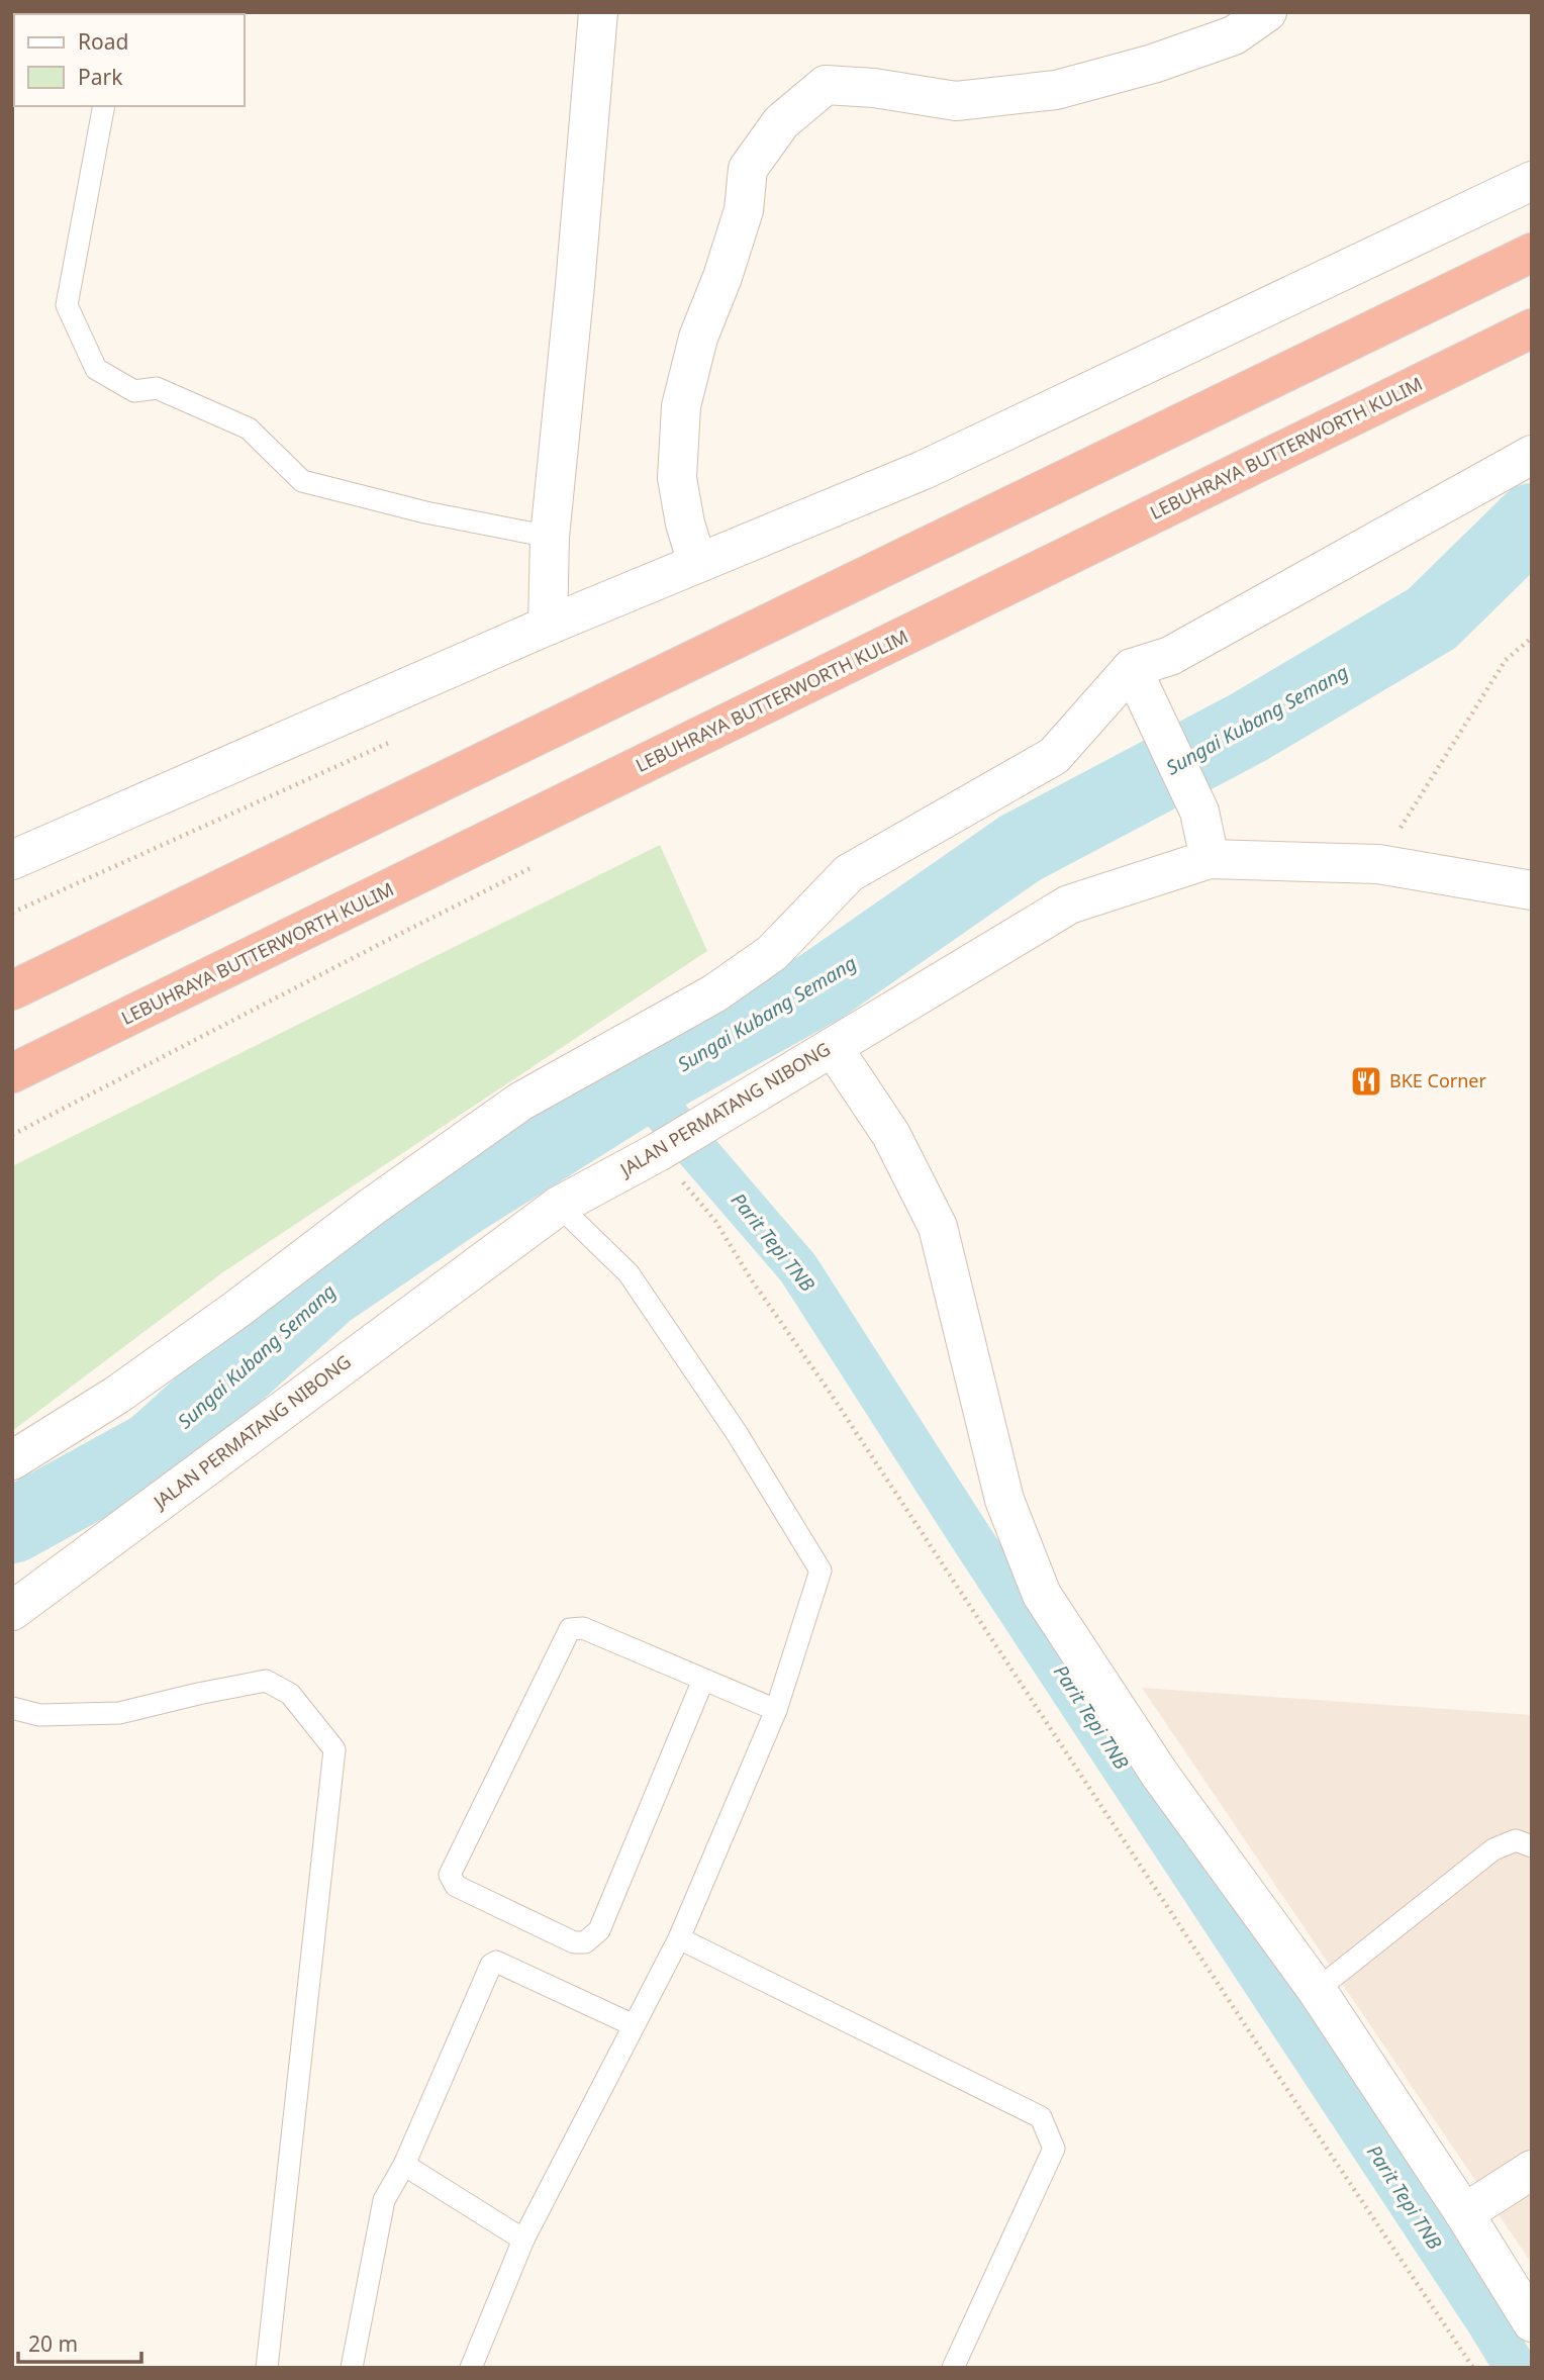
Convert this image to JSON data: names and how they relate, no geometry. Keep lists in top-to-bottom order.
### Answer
{
  "streets": {
    "highway": ["LEBUHRAYA BUTTERWORTH KULIM"],
    "street": ["JALAN PERMATANG NIBONG"]
  },
  "water": ["Sungai Kubang Semang", "Parit Tepi TNB"],
  "places": {
    "restaurant": ["BKE Corner"]
  },
  "legend": ["Road", "Park"],
  "scale_bar": "20 m"
}
